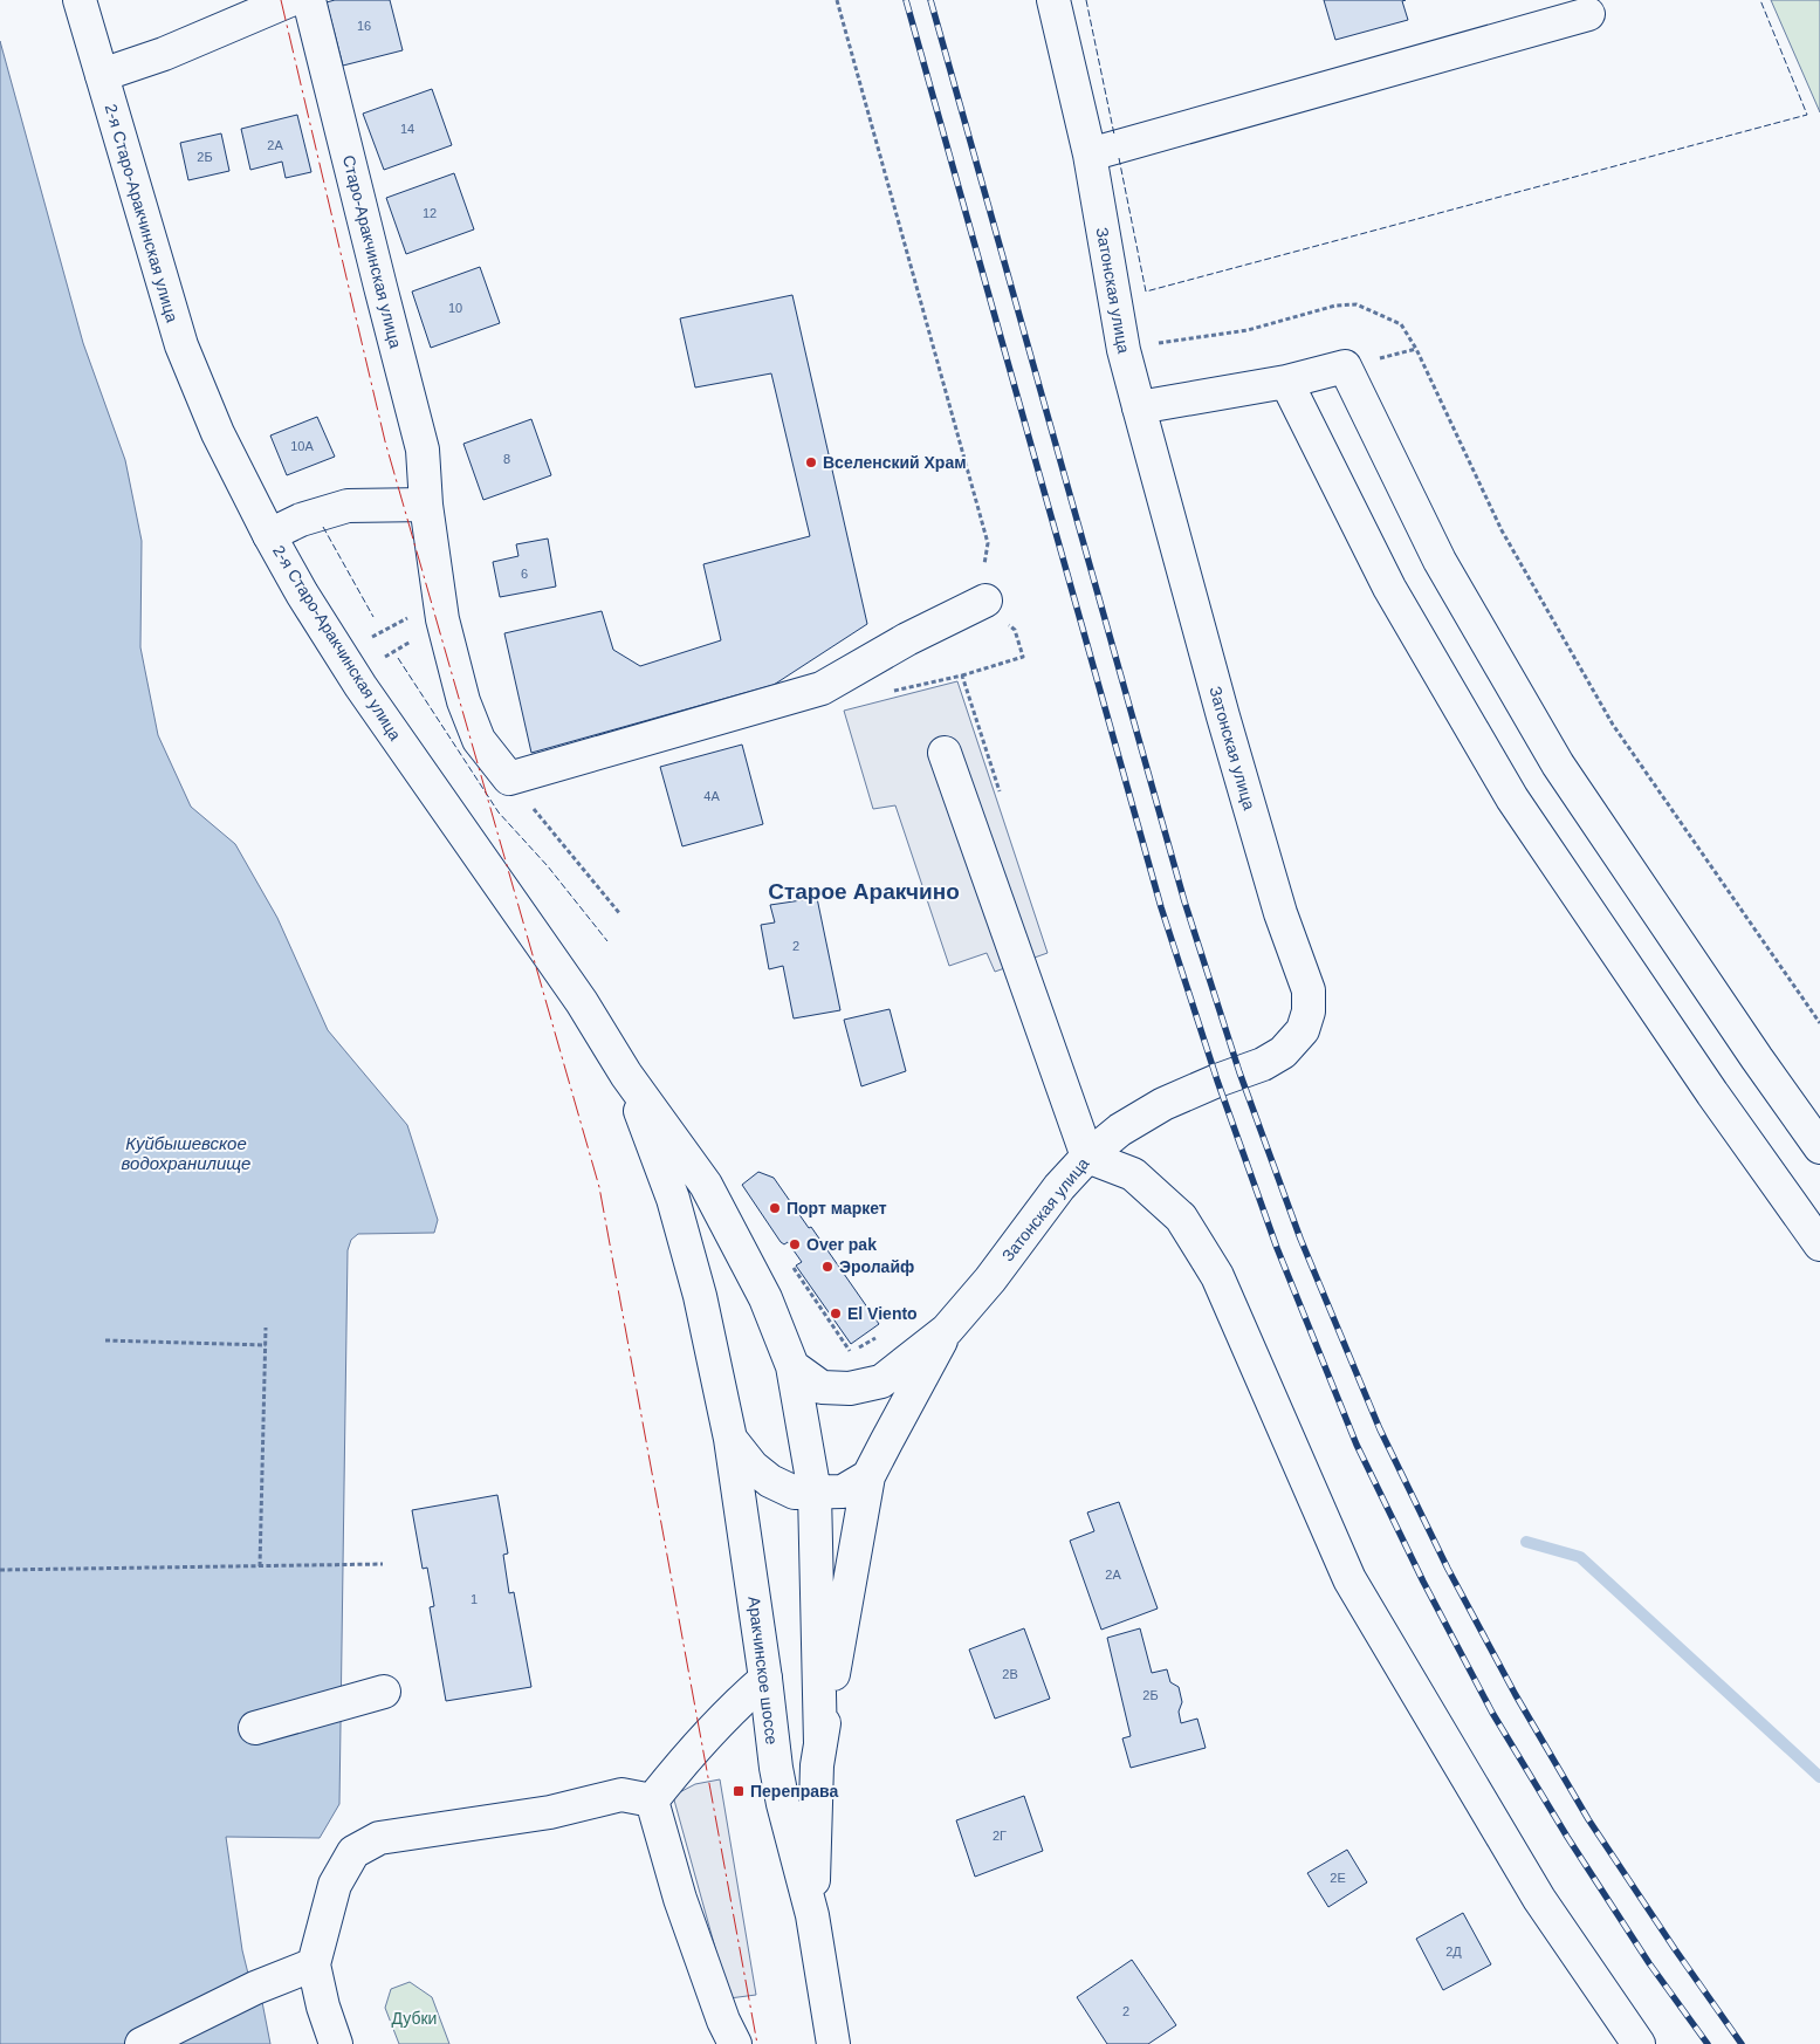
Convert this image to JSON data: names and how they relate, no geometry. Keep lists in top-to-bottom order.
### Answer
{
  "streets": {
    "main road": [
      "2-я Старо-Аракчинская улица",
      "Старо-Аракчинская улица",
      "Затонская улица",
      "Аракчинское шоссе"
    ]
  },
  "crossings": [
    ["2-я Старо-Аракчинская улица", "Затонская улица"],
    ["2-я Старо-Аракчинская улица", "Аракчинское шоссе"],
    ["Затонская улица", "Аракчинское шоссе"]
  ],
  "districts": ["Старое Аракчино"],
  "water": ["Куйбышевское водохранилище"],
  "parks": ["Дубки"],
  "places": {
    "other": [
      "Вселенский Храм",
      "Порт маркет",
      "Over pak",
      "Эролайф",
      "El Viento"
    ],
    "transit": ["Переправа"]
  },
  "house_numbers": [
    "16",
    "14",
    "2А",
    "2Б",
    "12",
    "10",
    "10А",
    "8",
    "6",
    "4А",
    "2",
    "2А",
    "1",
    "2В",
    "2Б",
    "2Г",
    "2Е",
    "2Д",
    "2"
  ]
}
